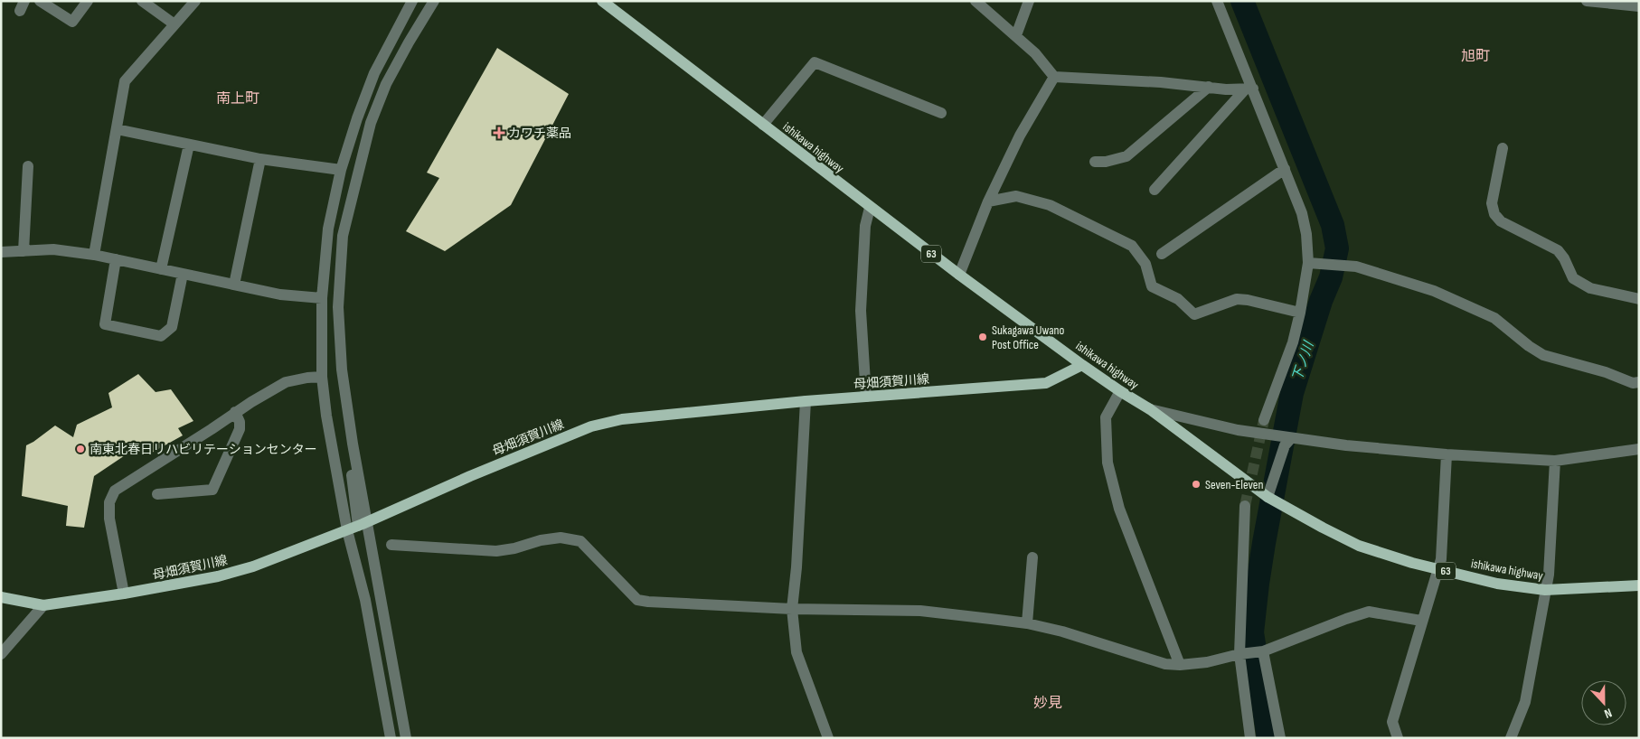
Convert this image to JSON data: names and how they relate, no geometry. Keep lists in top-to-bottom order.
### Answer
{
  "streets": {
    "main road": ["ishikawa highway", "63", "母畑須賀川線"]
  },
  "crossings": [
    ["ishikawa highway", "母畑須賀川線"]
  ],
  "districts": ["旭町", "南上町", "妙見"],
  "water": ["下ノ川"],
  "places": {
    "health": ["カワチ薬品"],
    "other": ["Sukagawa Uwano Post Office", "南東北春日リハビリテーションセンター", "Seven-Eleven"]
  },
  "north": "bottom"
}
